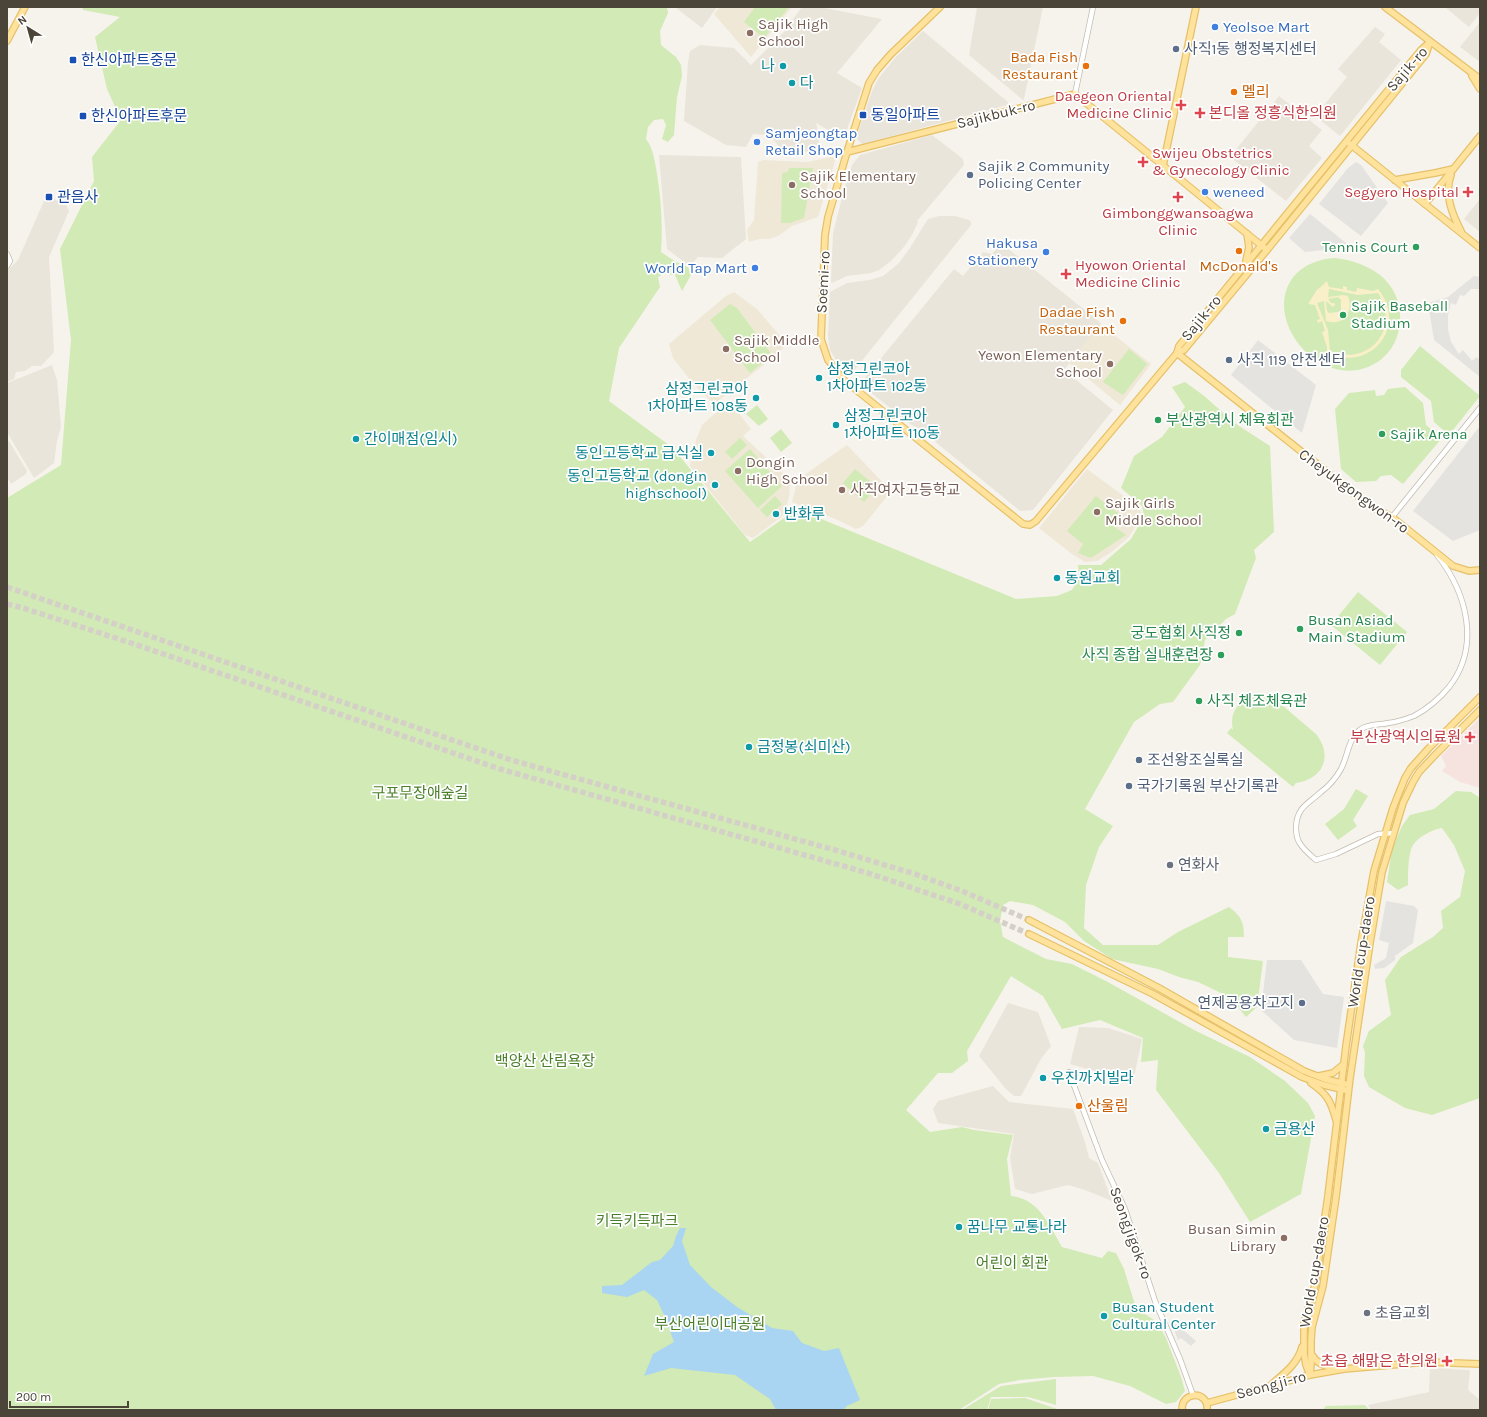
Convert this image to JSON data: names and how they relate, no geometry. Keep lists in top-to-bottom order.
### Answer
{
  "streets": {
    "main road": [
      "Sajik-ro",
      "Sajikbuk-ro",
      "Soemi-ro",
      "Cheyukgongwon-ro",
      "World cup-daero",
      "Seongji-ro"
    ],
    "street": ["Seongjigok-ro"]
  },
  "crossings": [
    ["Sajik-ro", "Soemi-ro"],
    ["Sajik-ro", "Cheyukgongwon-ro"],
    ["Sajikbuk-ro", "Soemi-ro"],
    ["World cup-daero", "Seongji-ro"]
  ],
  "parks": [
    "구포무장애숲길",
    "백양산 산림욕장",
    "키득키득파크",
    "어린이 회관",
    "부산어린이대공원"
  ],
  "places": {
    "other": [
      "Yeolsoe Mart",
      "Sajik High School",
      "사직1동 행정복지센터",
      "나",
      "Bada Fish Restaurant",
      "다",
      "멜리",
      "Samjeongtap Retail Shop",
      "Sajik 2 Community Policing Center",
      "Sajik Elementary School",
      "weneed",
      "Tennis Court",
      "McDonald's",
      "Hakusa Stationery",
      "World Tap Mart",
      "Sajik Baseball Stadium",
      "Dadae Fish Restaurant",
      "Sajik Middle School",
      "사직 119 안전센터",
      "Yewon Elementary School",
      "삼정그린코아 1차아파트 102동",
      "삼정그린코아 1차아파트 108동",
      "부산광역시 체육회관",
      "삼정그린코아 1차아파트 110동",
      "Sajik Arena",
      "간이매점(임시)",
      "동인고등학교 급식실",
      "Dongin High School",
      "동인고등학교 (dongin highschool)",
      "사직여자고등학교",
      "Sajik Girls Middle School",
      "반화루",
      "동원교회",
      "Busan Asiad Main Stadium",
      "궁도협회 사직정",
      "사직 종합 실내훈련장",
      "사직 체조체육관",
      "금정봉(쇠미산)",
      "조선왕조실록실",
      "국가기록원 부산기록관",
      "연화사",
      "연제공용차고지",
      "우진까치빌라",
      "산울림",
      "금용산",
      "꿈나무 교통나라",
      "Busan Simin Library",
      "초읍교회",
      "Busan Student Cultural Center"
    ],
    "transit": [
      "한신아파트중문",
      "동일아파트",
      "한신아파트후문",
      "관음사"
    ],
    "health": [
      "Daegeon Oriental Medicine Clinic",
      "본디올 정흥식한의원",
      "Swijeu Obstetrics & Gynecology Clinic",
      "Segyero Hospital",
      "Gimbonggwansoagwa Clinic",
      "Hyowon Oriental Medicine Clinic",
      "부산광역시의료원",
      "초읍 해맑은 한의원"
    ]
  },
  "scale_bar": "200 m",
  "north": "top left"
}
